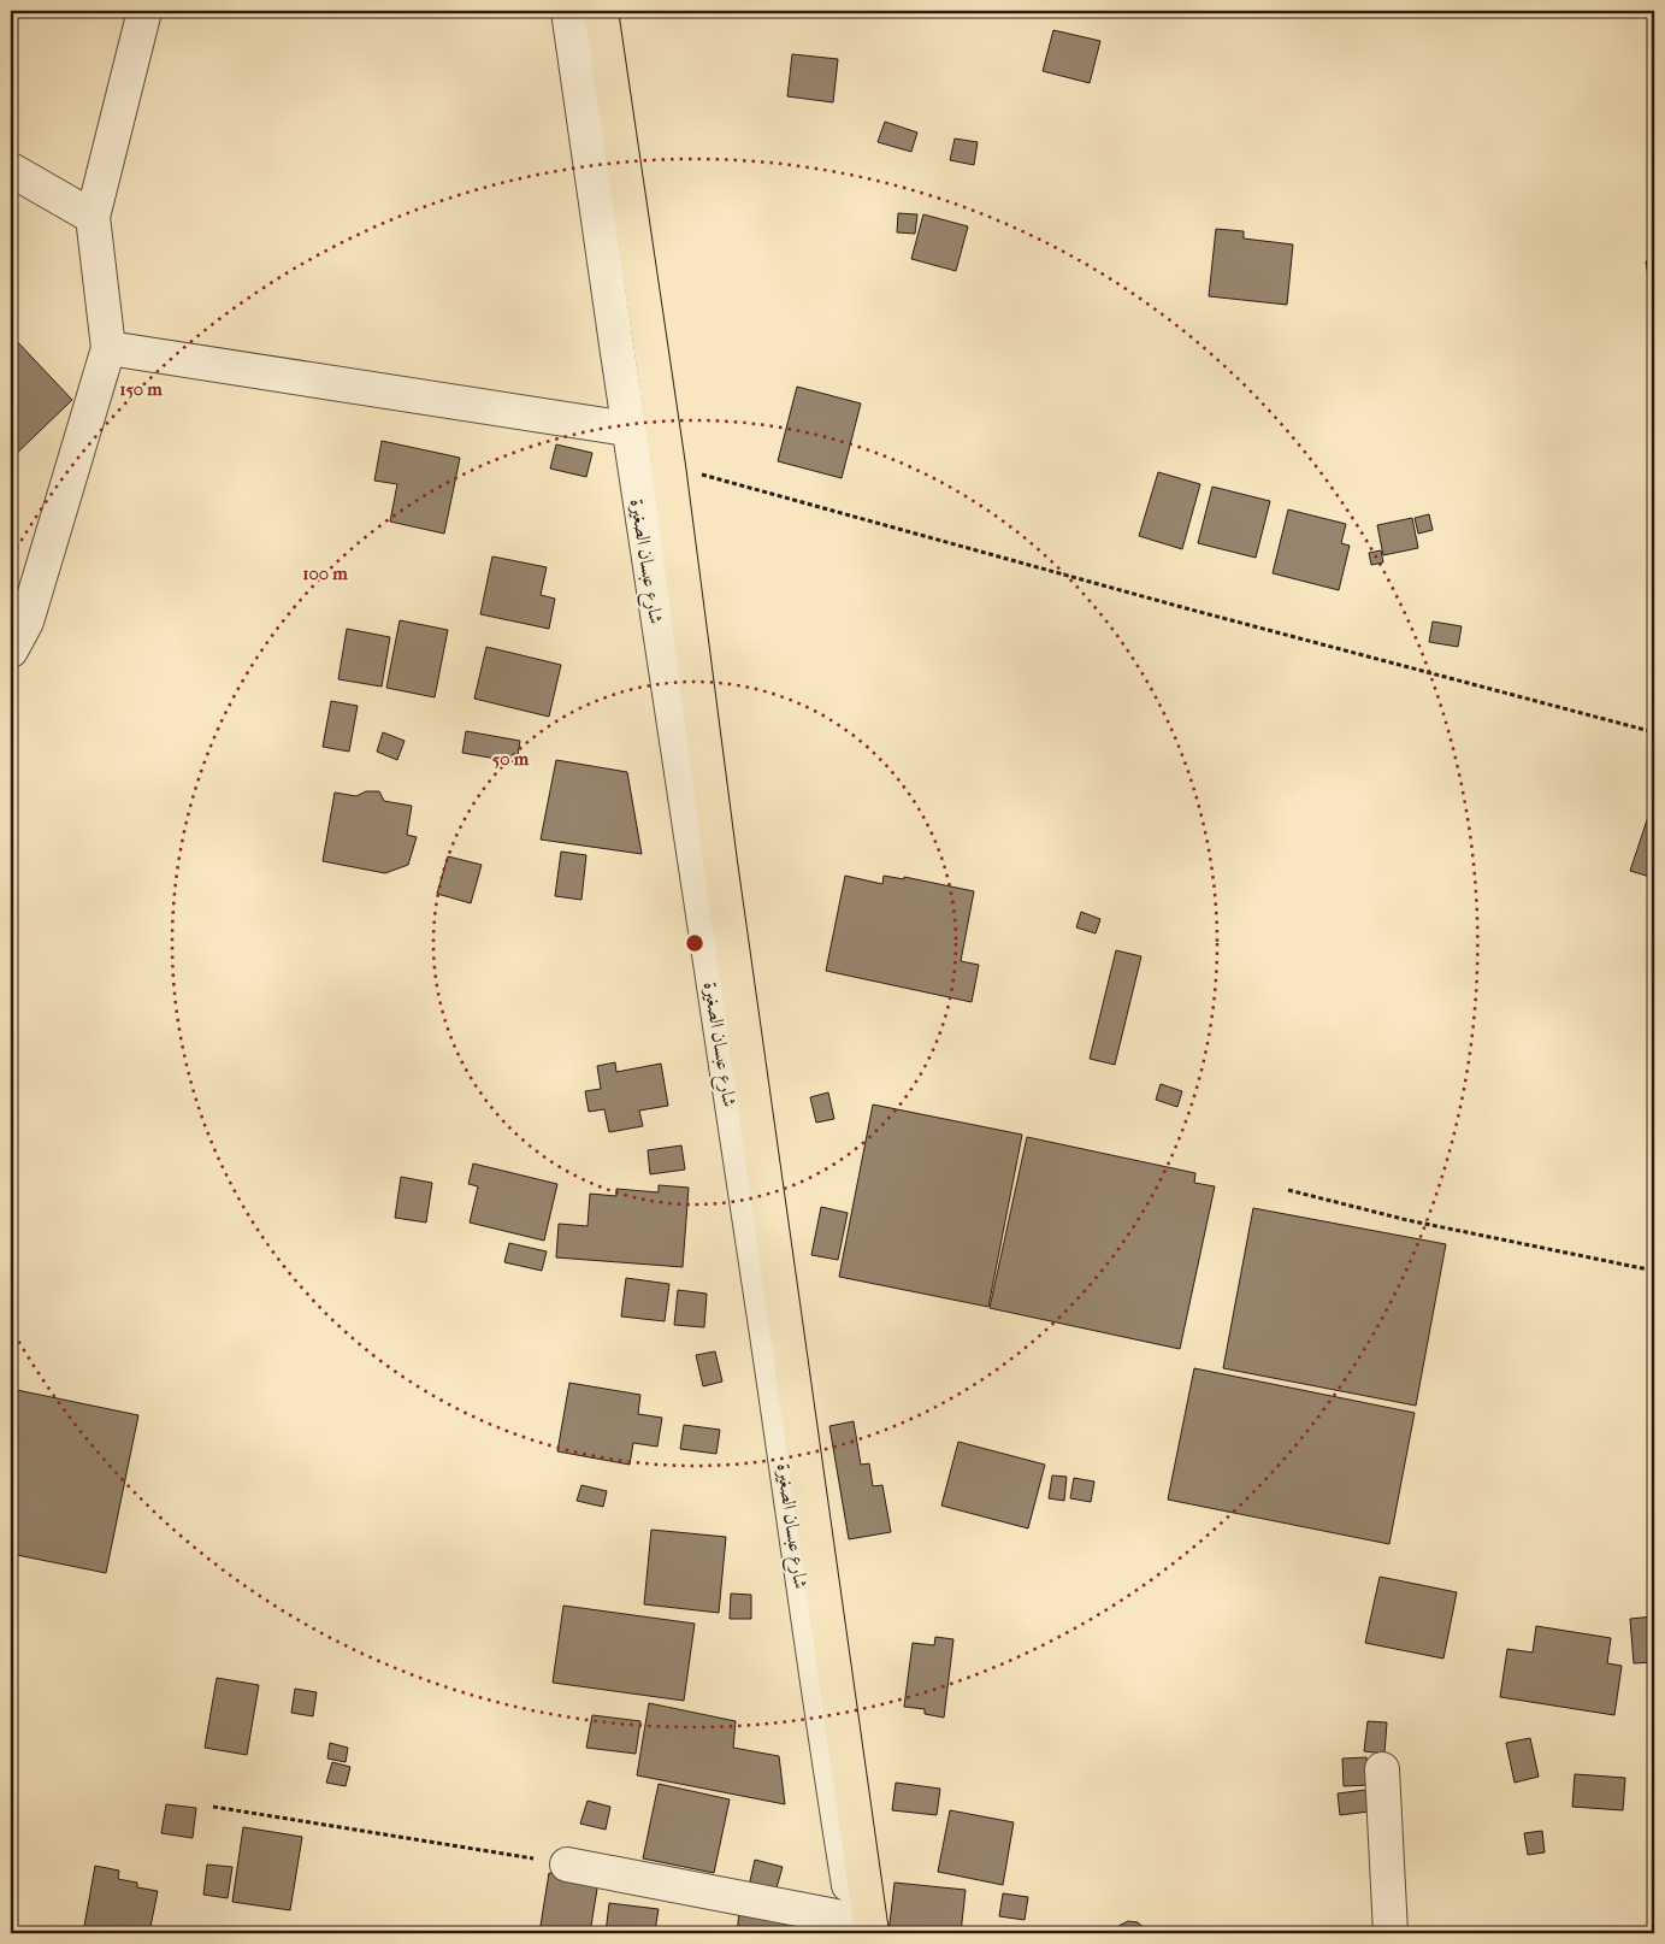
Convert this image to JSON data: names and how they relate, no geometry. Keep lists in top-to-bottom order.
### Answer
{
  "streets": {
    "main road": ["شارع عبسان الصغيرة"]
  },
  "rings": ["150 m", "100 m", "50 m"]
}
